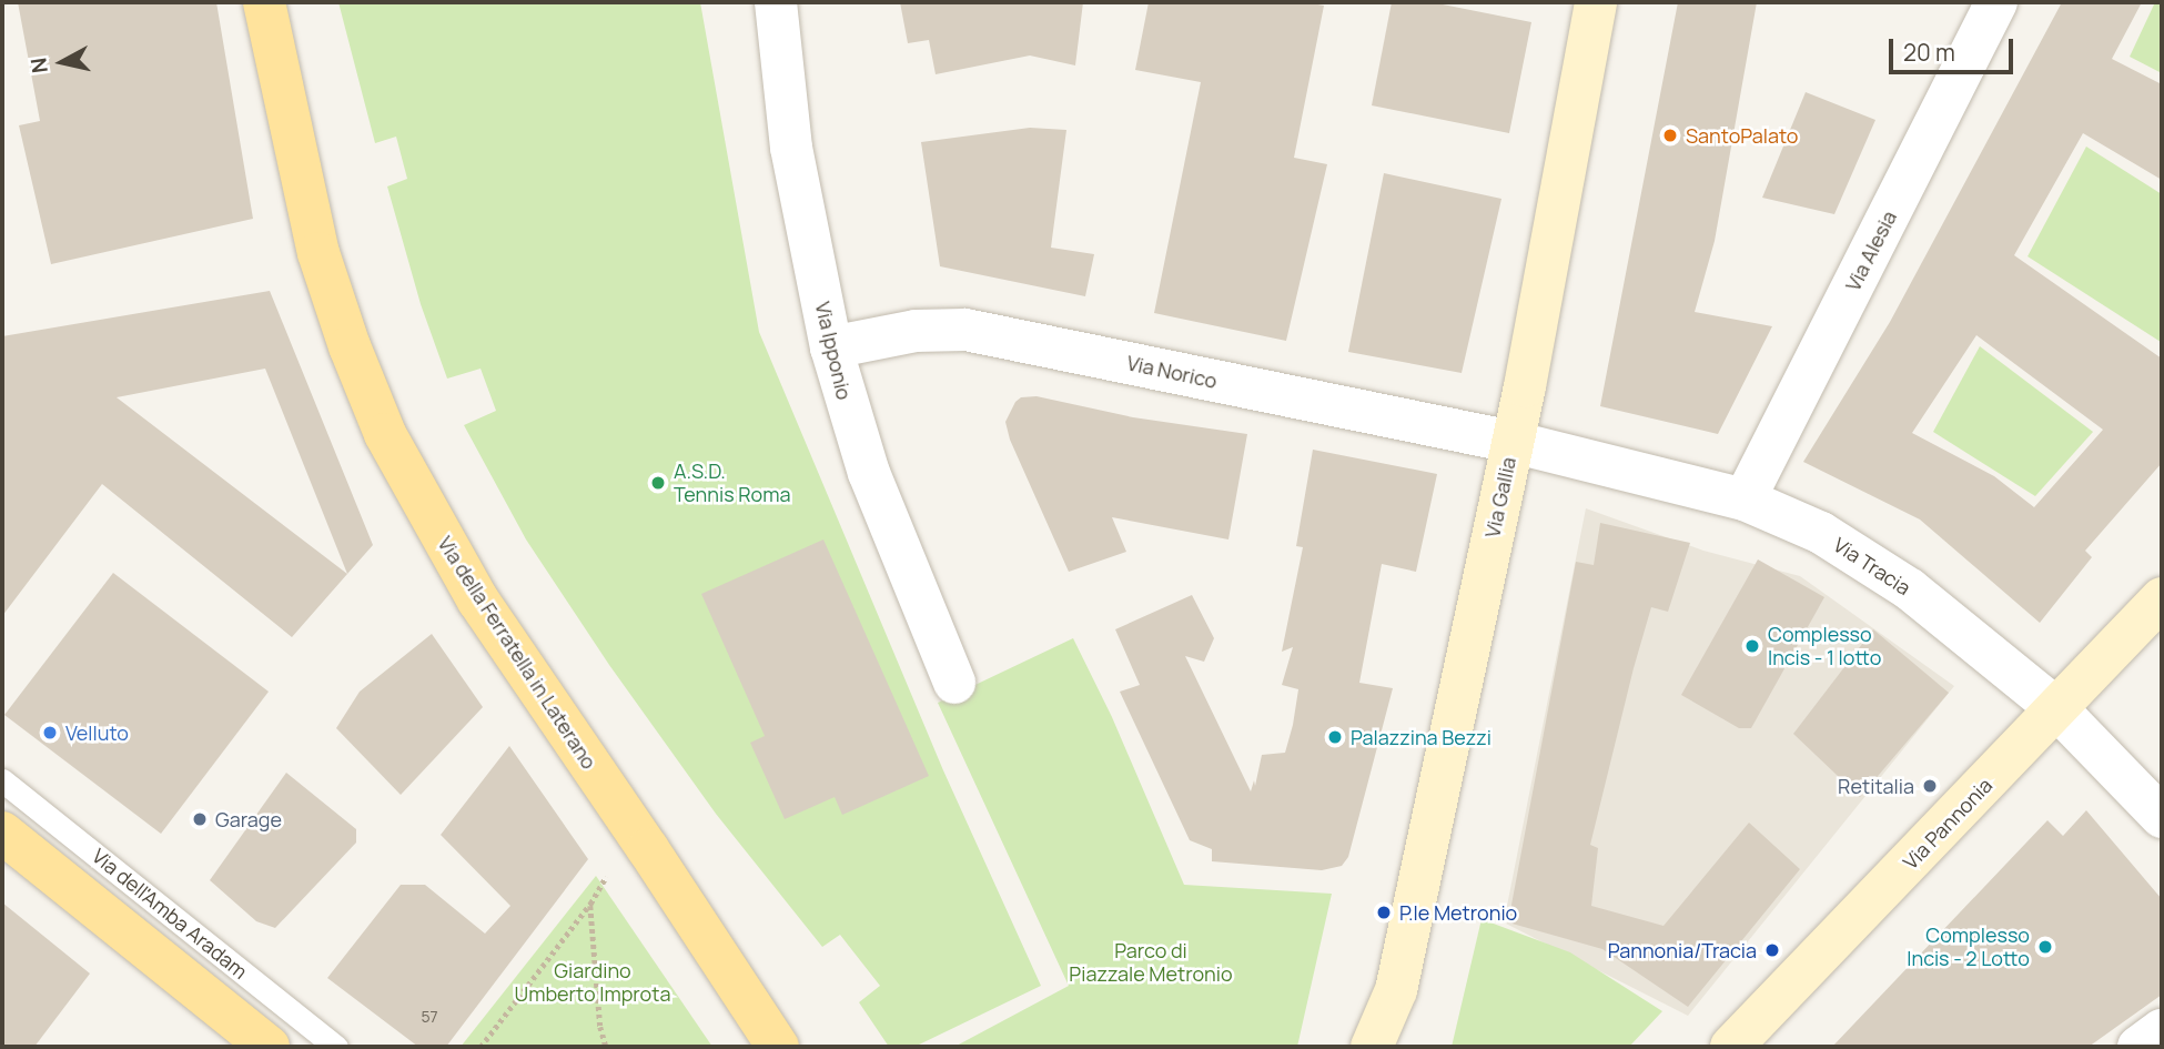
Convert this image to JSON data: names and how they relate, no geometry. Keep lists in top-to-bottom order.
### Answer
{
  "streets": {
    "main road": ["Via Gallia", "Via della Ferratella in Laterano", "Via Pannonia"],
    "street": [
      "Via Alesia",
      "Via Ipponio",
      "Via Norico",
      "Via Tracia"
    ],
    "lane": ["Via dell'Amba Aradam"]
  },
  "crossings": [
    ["Via Alesia", "Via Tracia"],
    ["Via Ipponio", "Via Norico"],
    ["Via Norico", "Via Gallia"],
    ["Via Norico", "Via Tracia"],
    ["Via Gallia", "Via Tracia"],
    ["Via Tracia", "Via Pannonia"]
  ],
  "parks": ["Parco di Piazzale Metronio", "Giardino Umberto Improta"],
  "places": [
    "SantoPalato",
    "A.S.D. Tennis Roma",
    "Complesso Incis - 1 lotto",
    "Velluto",
    "Palazzina Bezzi",
    "Retitalia",
    "Garage",
    "P.le Metronio",
    "Complesso Incis - 2 Lotto",
    "Pannonia/Tracia"
  ],
  "house_numbers": ["57"],
  "scale_bar": "20 m",
  "north": "left"
}
